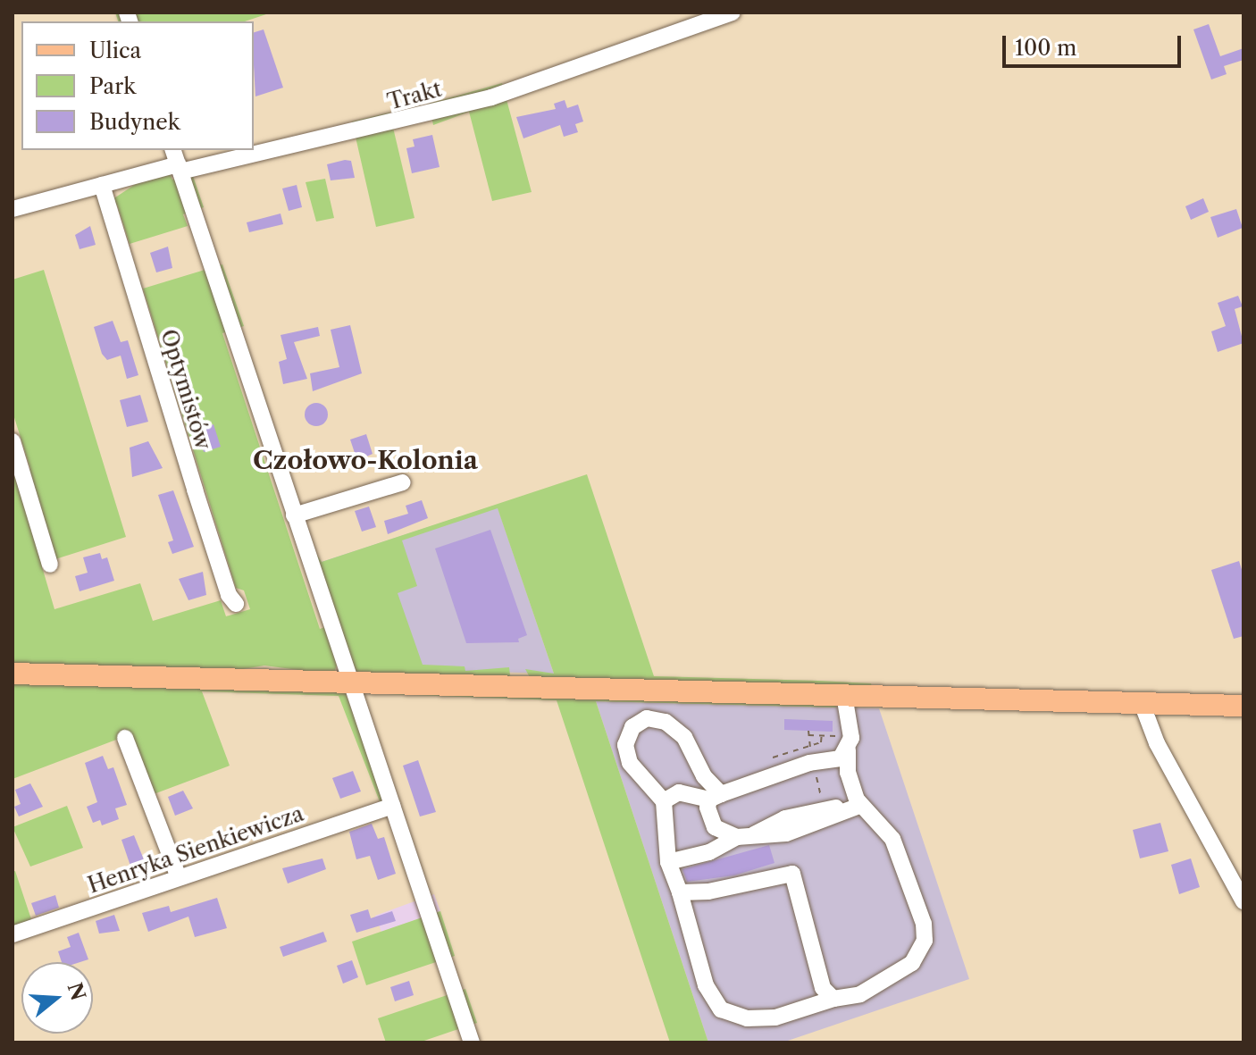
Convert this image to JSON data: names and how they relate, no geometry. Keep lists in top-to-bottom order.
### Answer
{
  "streets": {
    "street": ["Trakt", "Optymistów", "Henryka Sienkiewicza"]
  },
  "crossings": [
    ["Trakt", "Optymistów"]
  ],
  "districts": ["Czołowo-Kolonia"],
  "legend": ["Ulica", "Park", "Budynek"],
  "scale_bar": "100 m",
  "north": "right"
}
